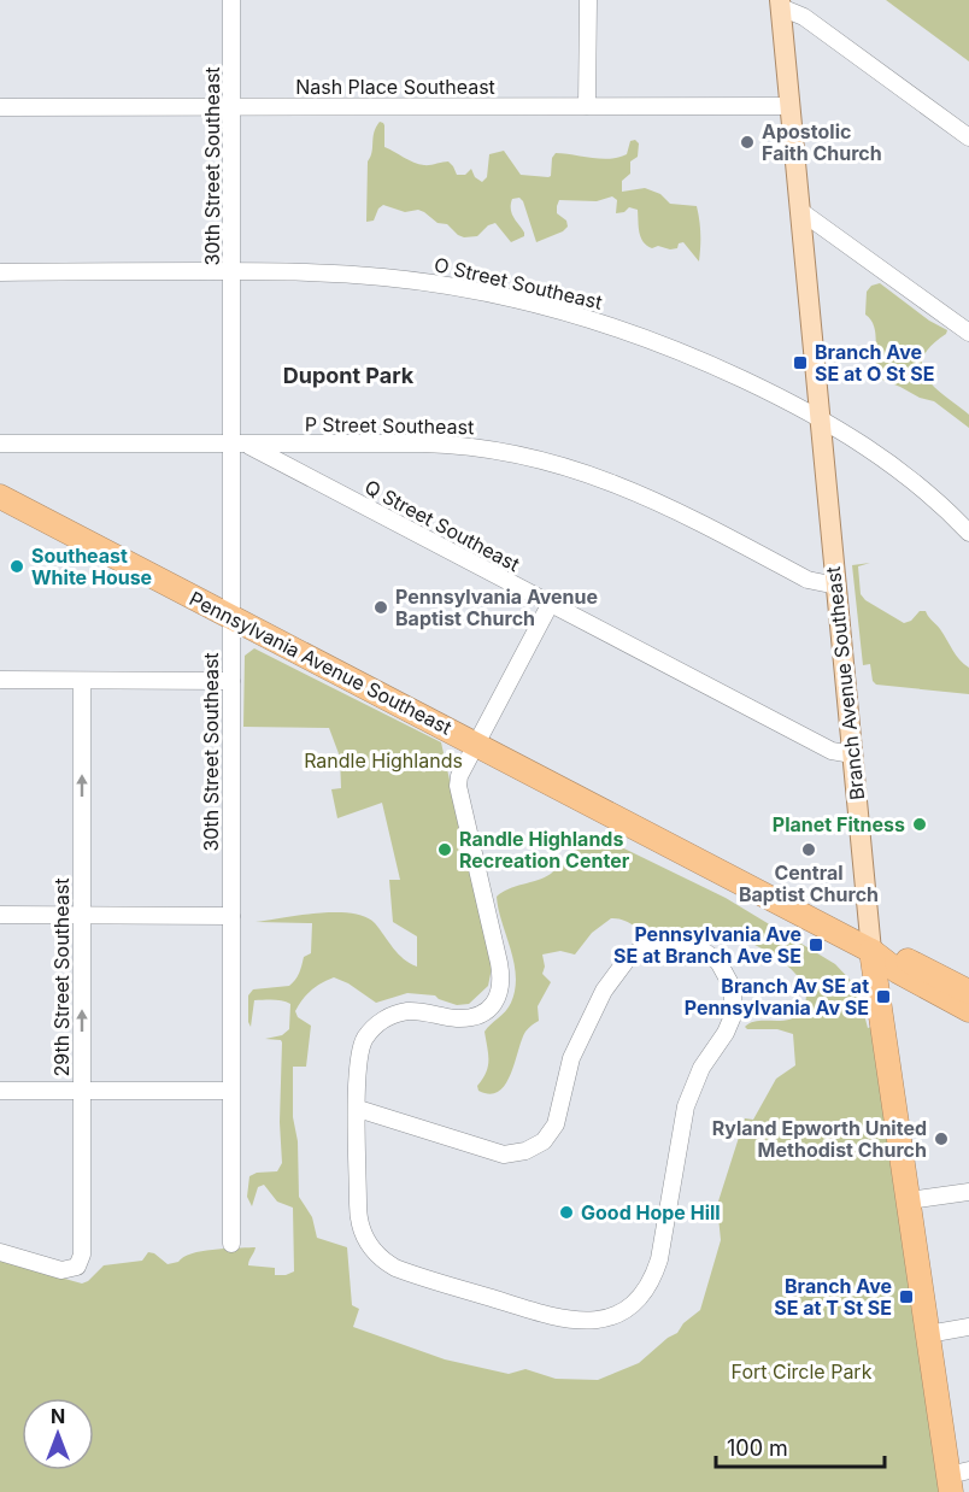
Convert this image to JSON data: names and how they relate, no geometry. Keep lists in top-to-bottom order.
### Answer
{
  "streets": {
    "highway": ["Pennsylvania Avenue Southeast", "Branch Avenue Southeast"],
    "street": [
      "Nash Place Southeast",
      "30th Street Southeast",
      "O Street Southeast",
      "P Street Southeast",
      "Q Street Southeast",
      "29th Street Southeast"
    ]
  },
  "crossings": [
    ["Nash Place Southeast", "30th Street Southeast"],
    ["Nash Place Southeast", "Branch Avenue Southeast"],
    ["30th Street Southeast", "O Street Southeast"],
    ["30th Street Southeast", "P Street Southeast"],
    ["30th Street Southeast", "Q Street Southeast"],
    ["30th Street Southeast", "Pennsylvania Avenue Southeast"],
    ["O Street Southeast", "Branch Avenue Southeast"],
    ["P Street Southeast", "Q Street Southeast"],
    ["P Street Southeast", "Branch Avenue Southeast"],
    ["Q Street Southeast", "Branch Avenue Southeast"],
    ["Pennsylvania Avenue Southeast", "Branch Avenue Southeast"]
  ],
  "one_way": ["29th Street Southeast"],
  "districts": ["Dupont Park"],
  "parks": ["Randle Highlands", "Fort Circle Park"],
  "places": {
    "other": [
      "Apostolic Faith Church",
      "Southeast White House",
      "Pennsylvania Avenue Baptist Church",
      "Planet Fitness",
      "Randle Highlands Recreation Center",
      "Central Baptist Church",
      "Ryland Epworth United Methodist Church",
      "Good Hope Hill"
    ],
    "transit": [
      "Branch Ave SE at O St SE",
      "Pennsylvania Ave SE at Branch Ave SE",
      "Branch Av SE at Pennsylvania Av SE",
      "Branch Ave SE at T St SE"
    ]
  },
  "scale_bar": "100 m",
  "north": "top"
}
